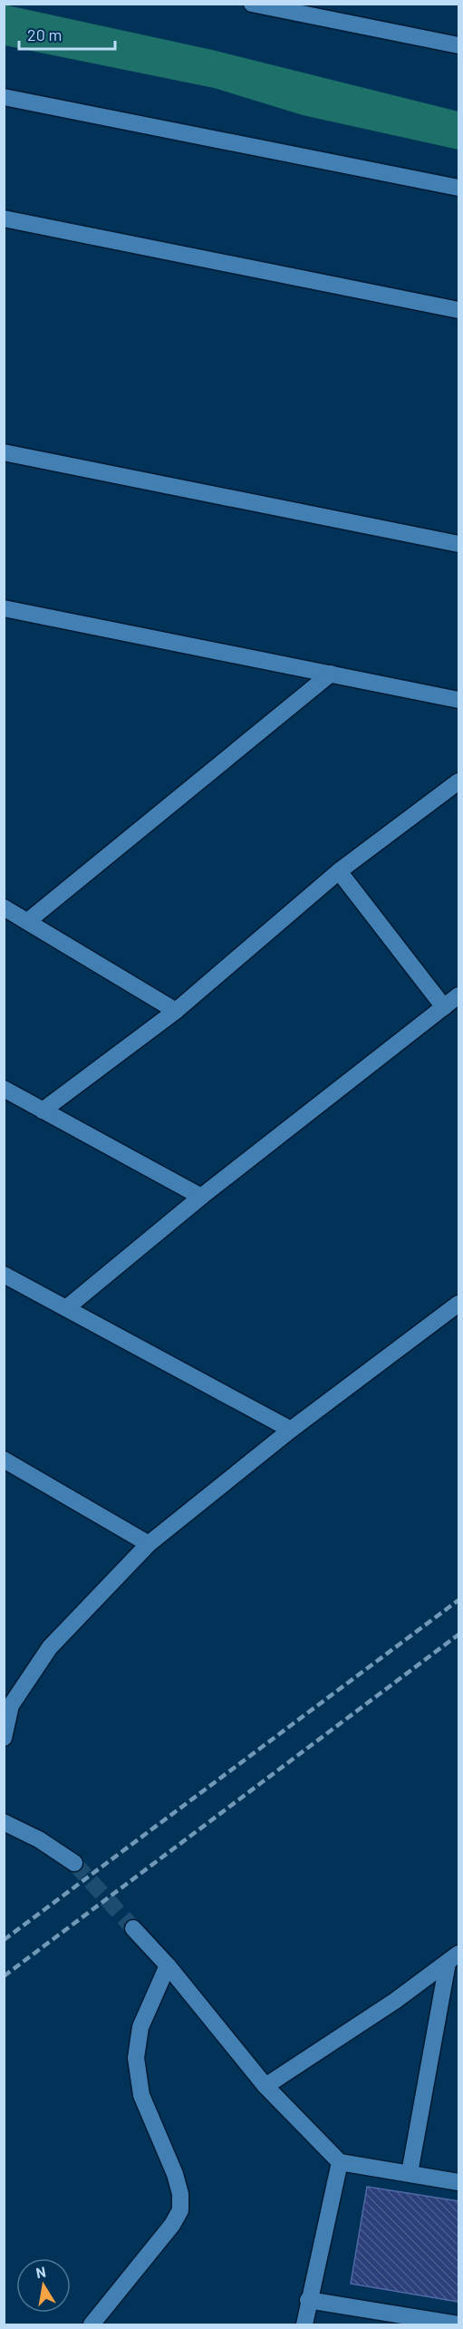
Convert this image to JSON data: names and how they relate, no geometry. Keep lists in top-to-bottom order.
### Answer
{
  "scale_bar": "20 m",
  "north": "top"
}
